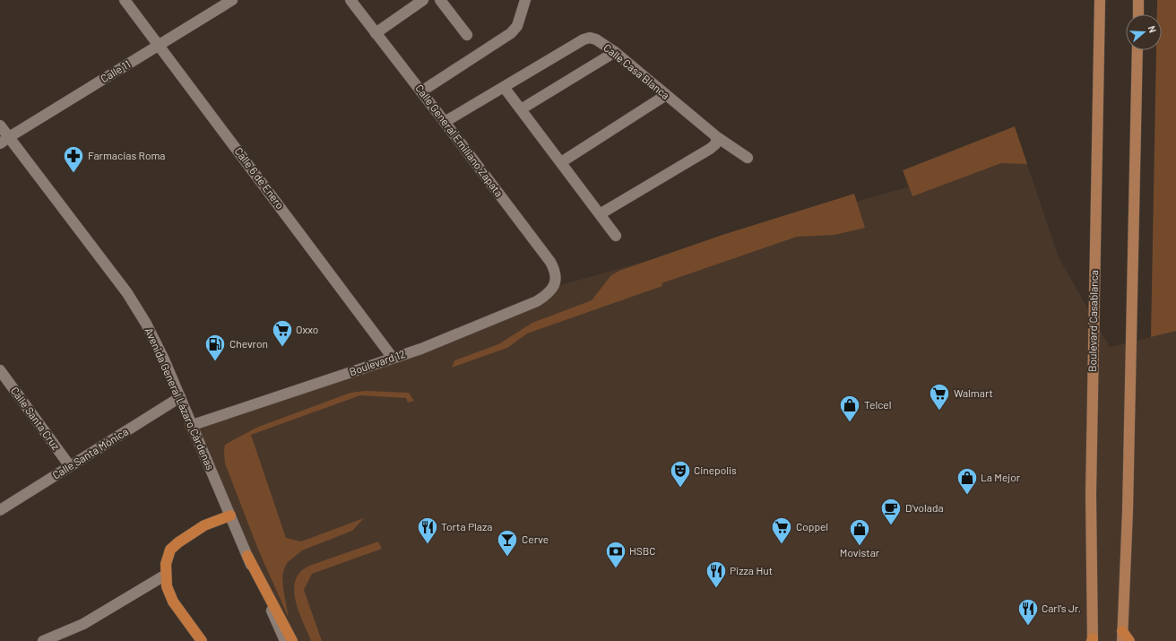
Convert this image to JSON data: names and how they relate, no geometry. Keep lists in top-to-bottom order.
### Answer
{
  "streets": {
    "main road": ["Boulevard Casablanca"],
    "street": [
      "Calle 11",
      "Calle Casa Blanca",
      "Calle General Emiliano Zapata",
      "Calle 6 de Enero",
      "Boulevard 12",
      "Avenida General Lázaro Cárdenas",
      "Calle Santa Cruz",
      "Calle Santa Mónica"
    ]
  },
  "crossings": [
    ["Calle 11", "Calle 6 de Enero"],
    ["Calle 11", "Avenida General Lázaro Cárdenas"],
    ["Calle Casa Blanca", "Calle General Emiliano Zapata"],
    ["Calle General Emiliano Zapata", "Boulevard 12"],
    ["Calle 6 de Enero", "Boulevard 12"],
    ["Boulevard 12", "Avenida General Lázaro Cárdenas"],
    ["Avenida General Lázaro Cárdenas", "Calle Santa Mónica"],
    ["Calle Santa Cruz", "Calle Santa Mónica"]
  ],
  "places": {
    "pharmacy": ["Farmacias Roma"],
    "supermarket": ["Oxxo", "Walmart", "Coppel"],
    "fuel station": ["Chevron"],
    "shop": ["Telcel", "La Mejor", "Movistar"],
    "theatre": ["Cinepolis"],
    "cafe": ["D'volada"],
    "restaurant": ["Torta Plaza", "Pizza Hut", "Carl's Jr."],
    "bar": ["Cerve"],
    "bank": ["HSBC"]
  },
  "north": "right"
}
